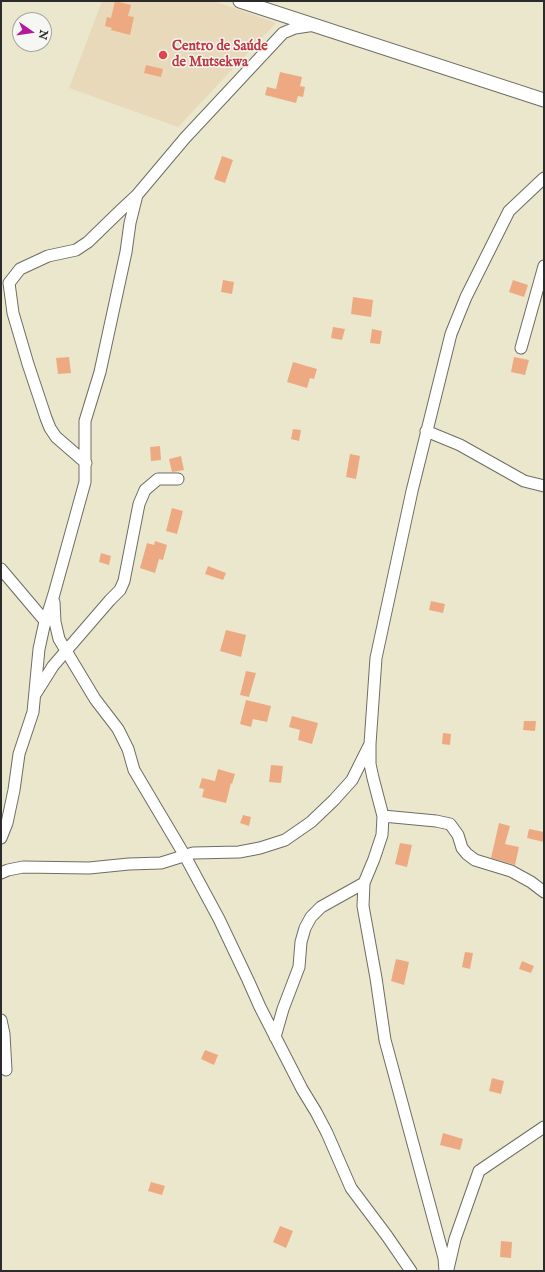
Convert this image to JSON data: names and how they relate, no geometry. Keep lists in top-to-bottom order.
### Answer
{
  "places": ["Centro de Saúde de Mutsekwa"],
  "north": "right"
}
